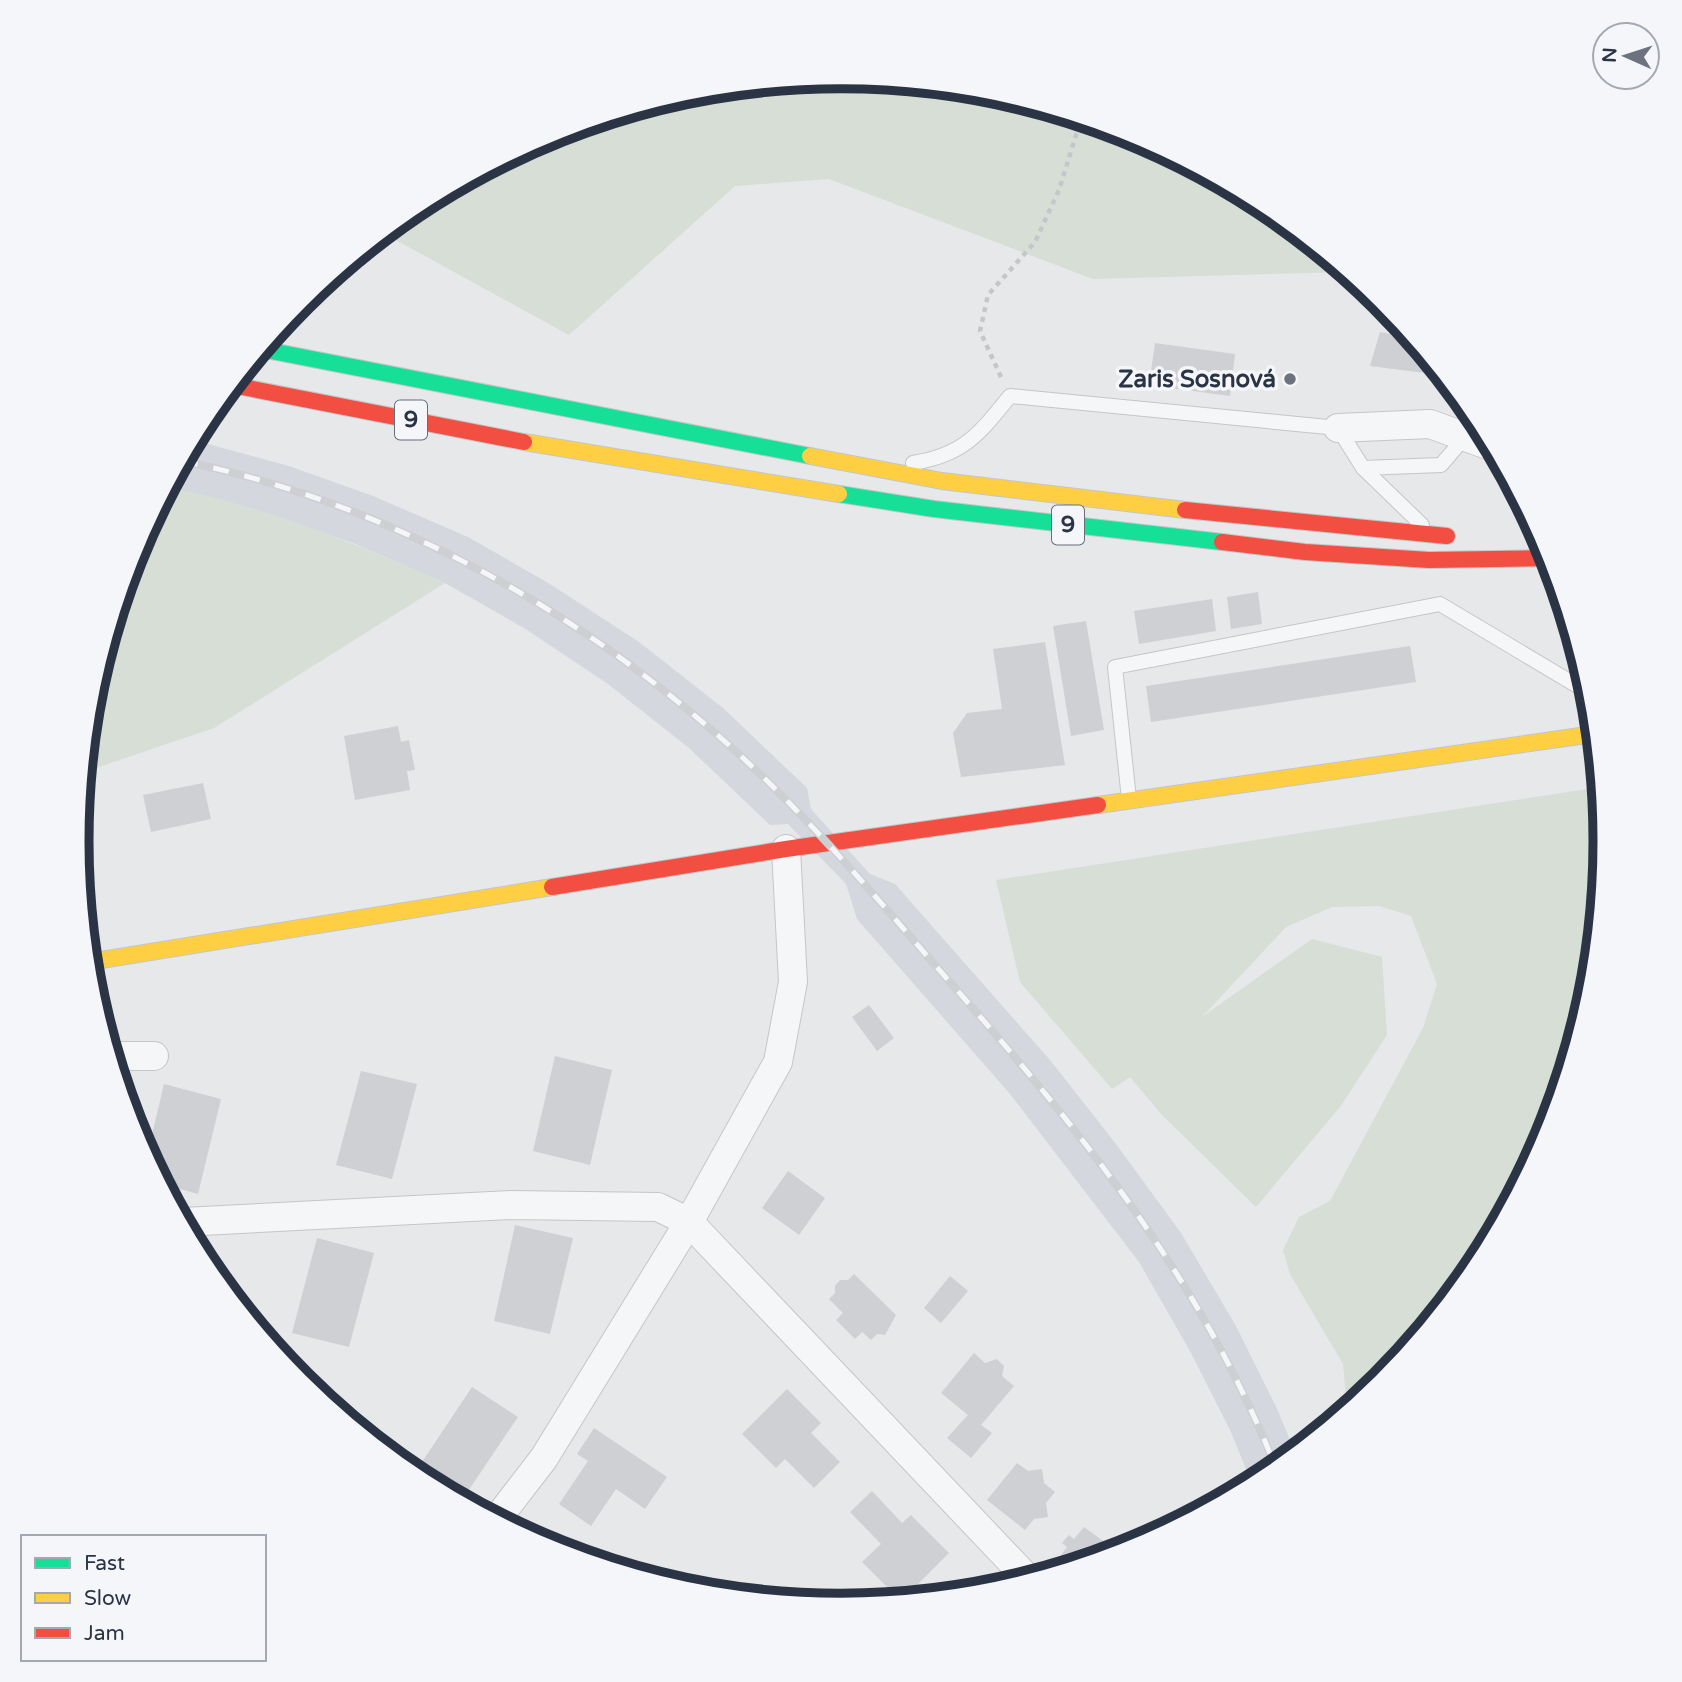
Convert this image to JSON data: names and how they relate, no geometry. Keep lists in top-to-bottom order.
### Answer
{
  "streets": {
    "main road": ["9"]
  },
  "places": ["Zaris Sosnová"],
  "legend": ["Fast", "Slow", "Jam"],
  "north": "left"
}
